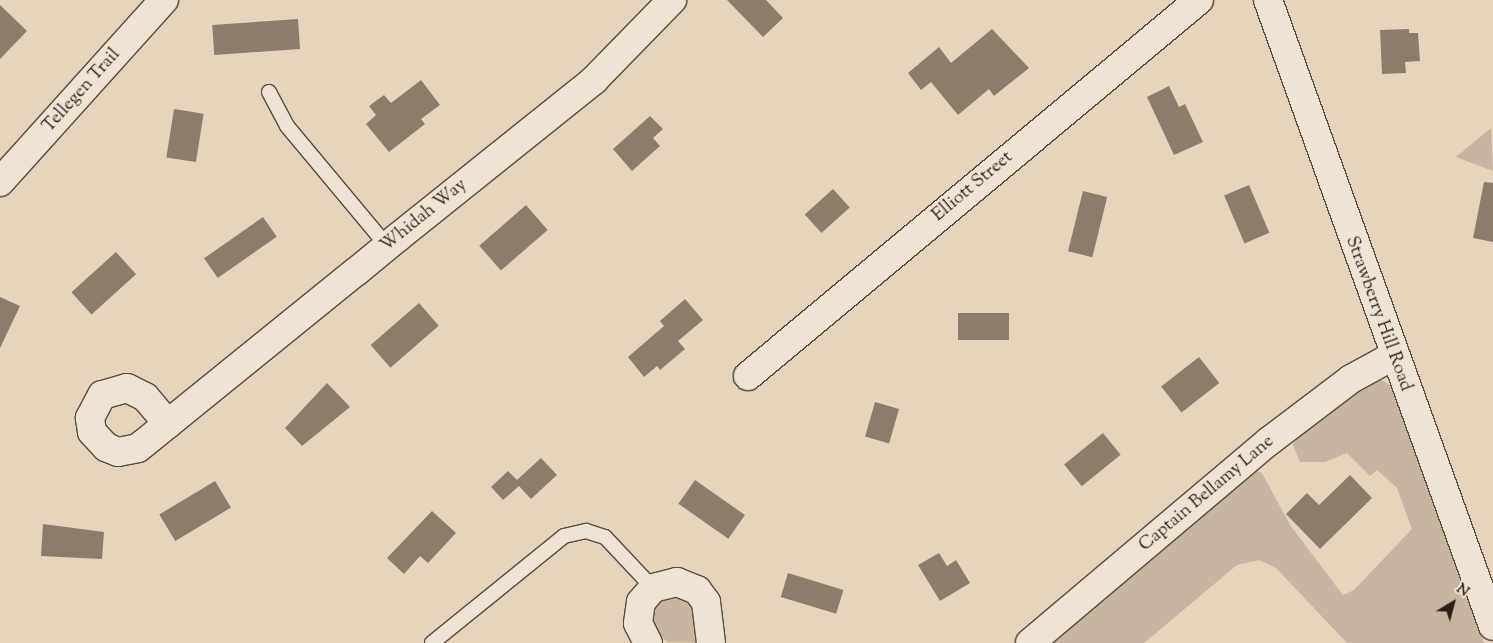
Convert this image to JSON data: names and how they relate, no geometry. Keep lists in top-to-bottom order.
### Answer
{
  "streets": {
    "street": [
      "Tellegen Trail",
      "Elliott Street",
      "Whidah Way",
      "Strawberry Hill Road",
      "Captain Bellamy Lane"
    ]
  },
  "crossings": [
    ["Strawberry Hill Road", "Captain Bellamy Lane"]
  ],
  "north": "top right"
}
